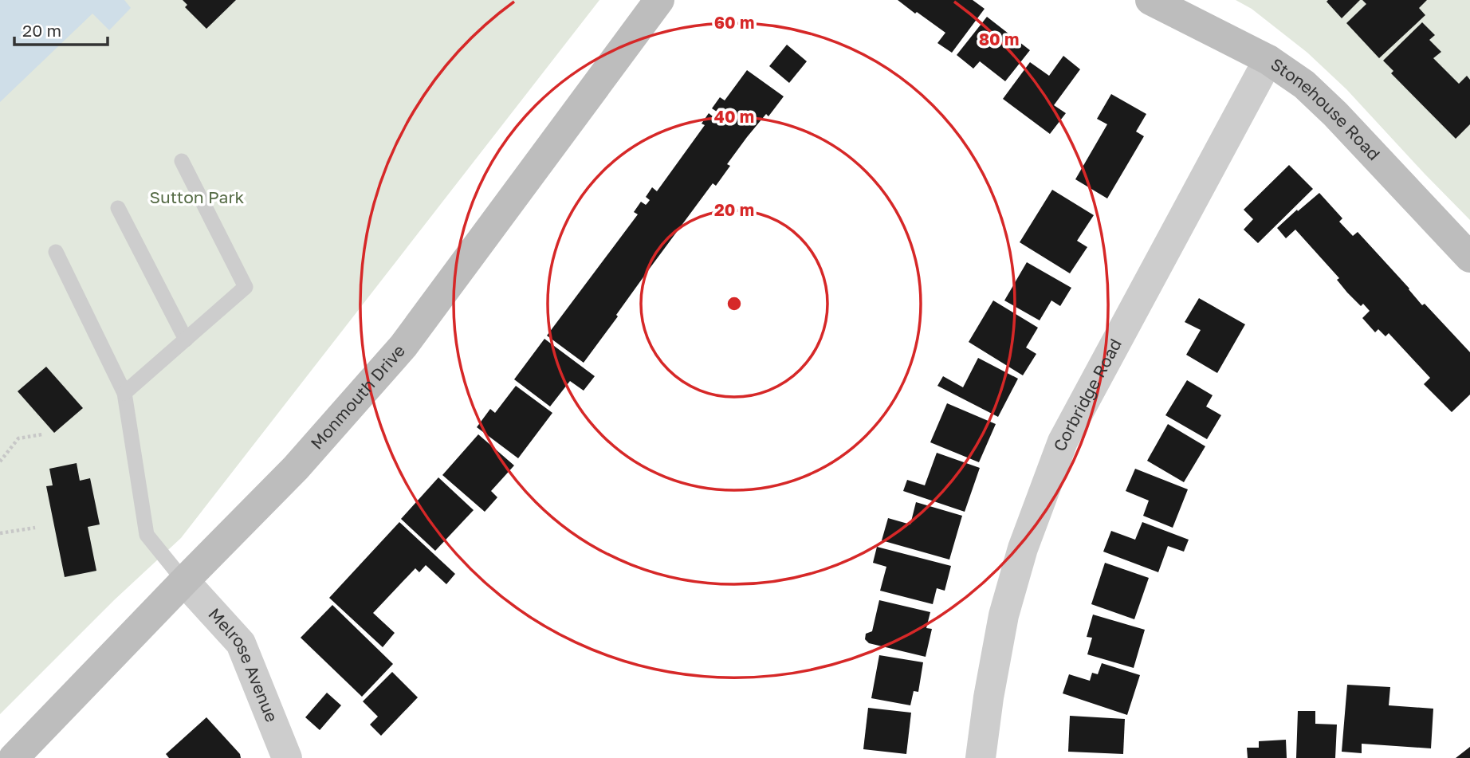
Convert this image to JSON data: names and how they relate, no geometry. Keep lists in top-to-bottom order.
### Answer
{
  "streets": {
    "street": [
      "Stonehouse Road",
      "Corbridge Road",
      "Monmouth Drive",
      "Melrose Avenue"
    ]
  },
  "crossings": [
    ["Stonehouse Road", "Corbridge Road"],
    ["Monmouth Drive", "Melrose Avenue"]
  ],
  "parks": ["Sutton Park"],
  "scale_bar": "20 m",
  "rings": [
    "60 m",
    "80 m",
    "40 m",
    "20 m"
  ]
}
